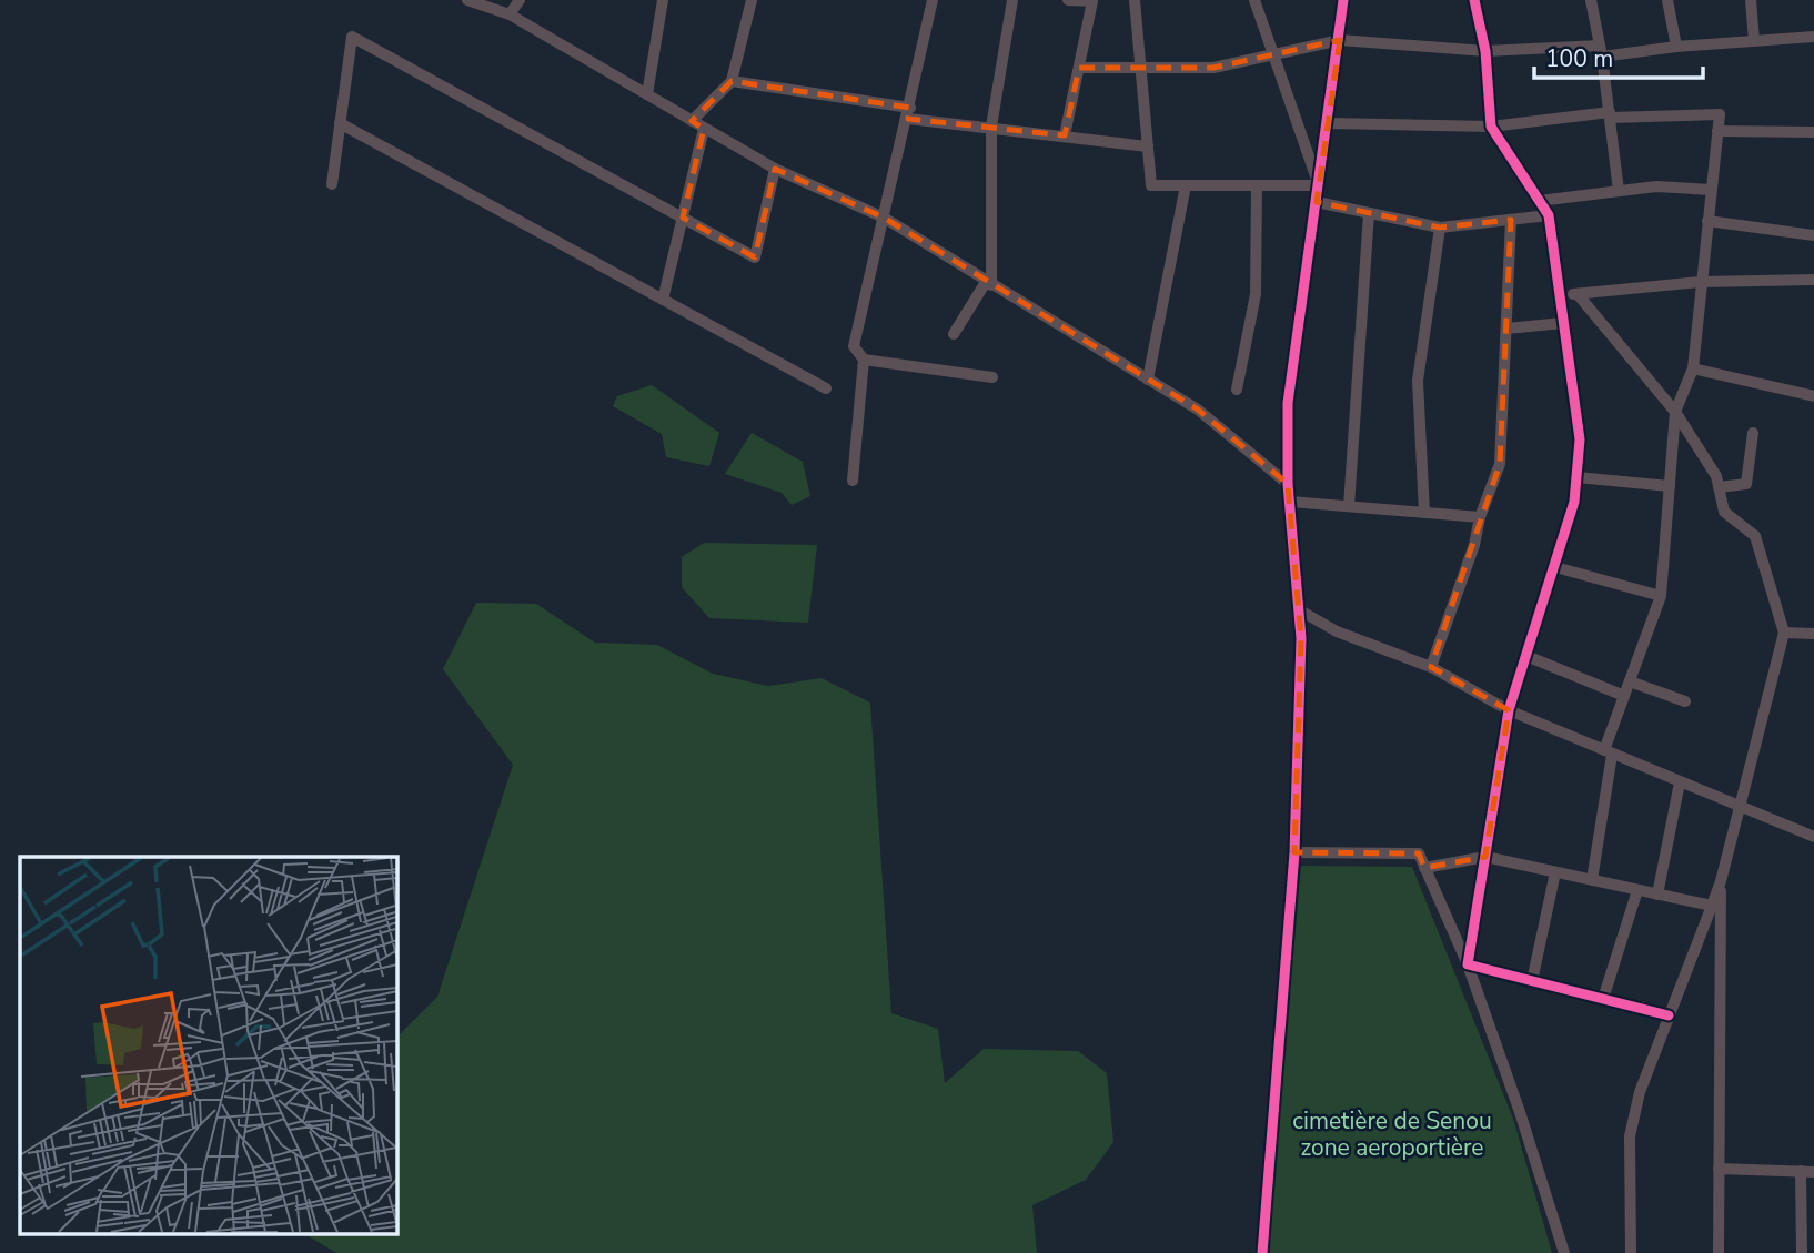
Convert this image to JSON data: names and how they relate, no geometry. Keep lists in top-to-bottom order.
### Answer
{
  "parks": ["cimetière de Senou zone aeroportière"],
  "scale_bar": "100 m"
}
